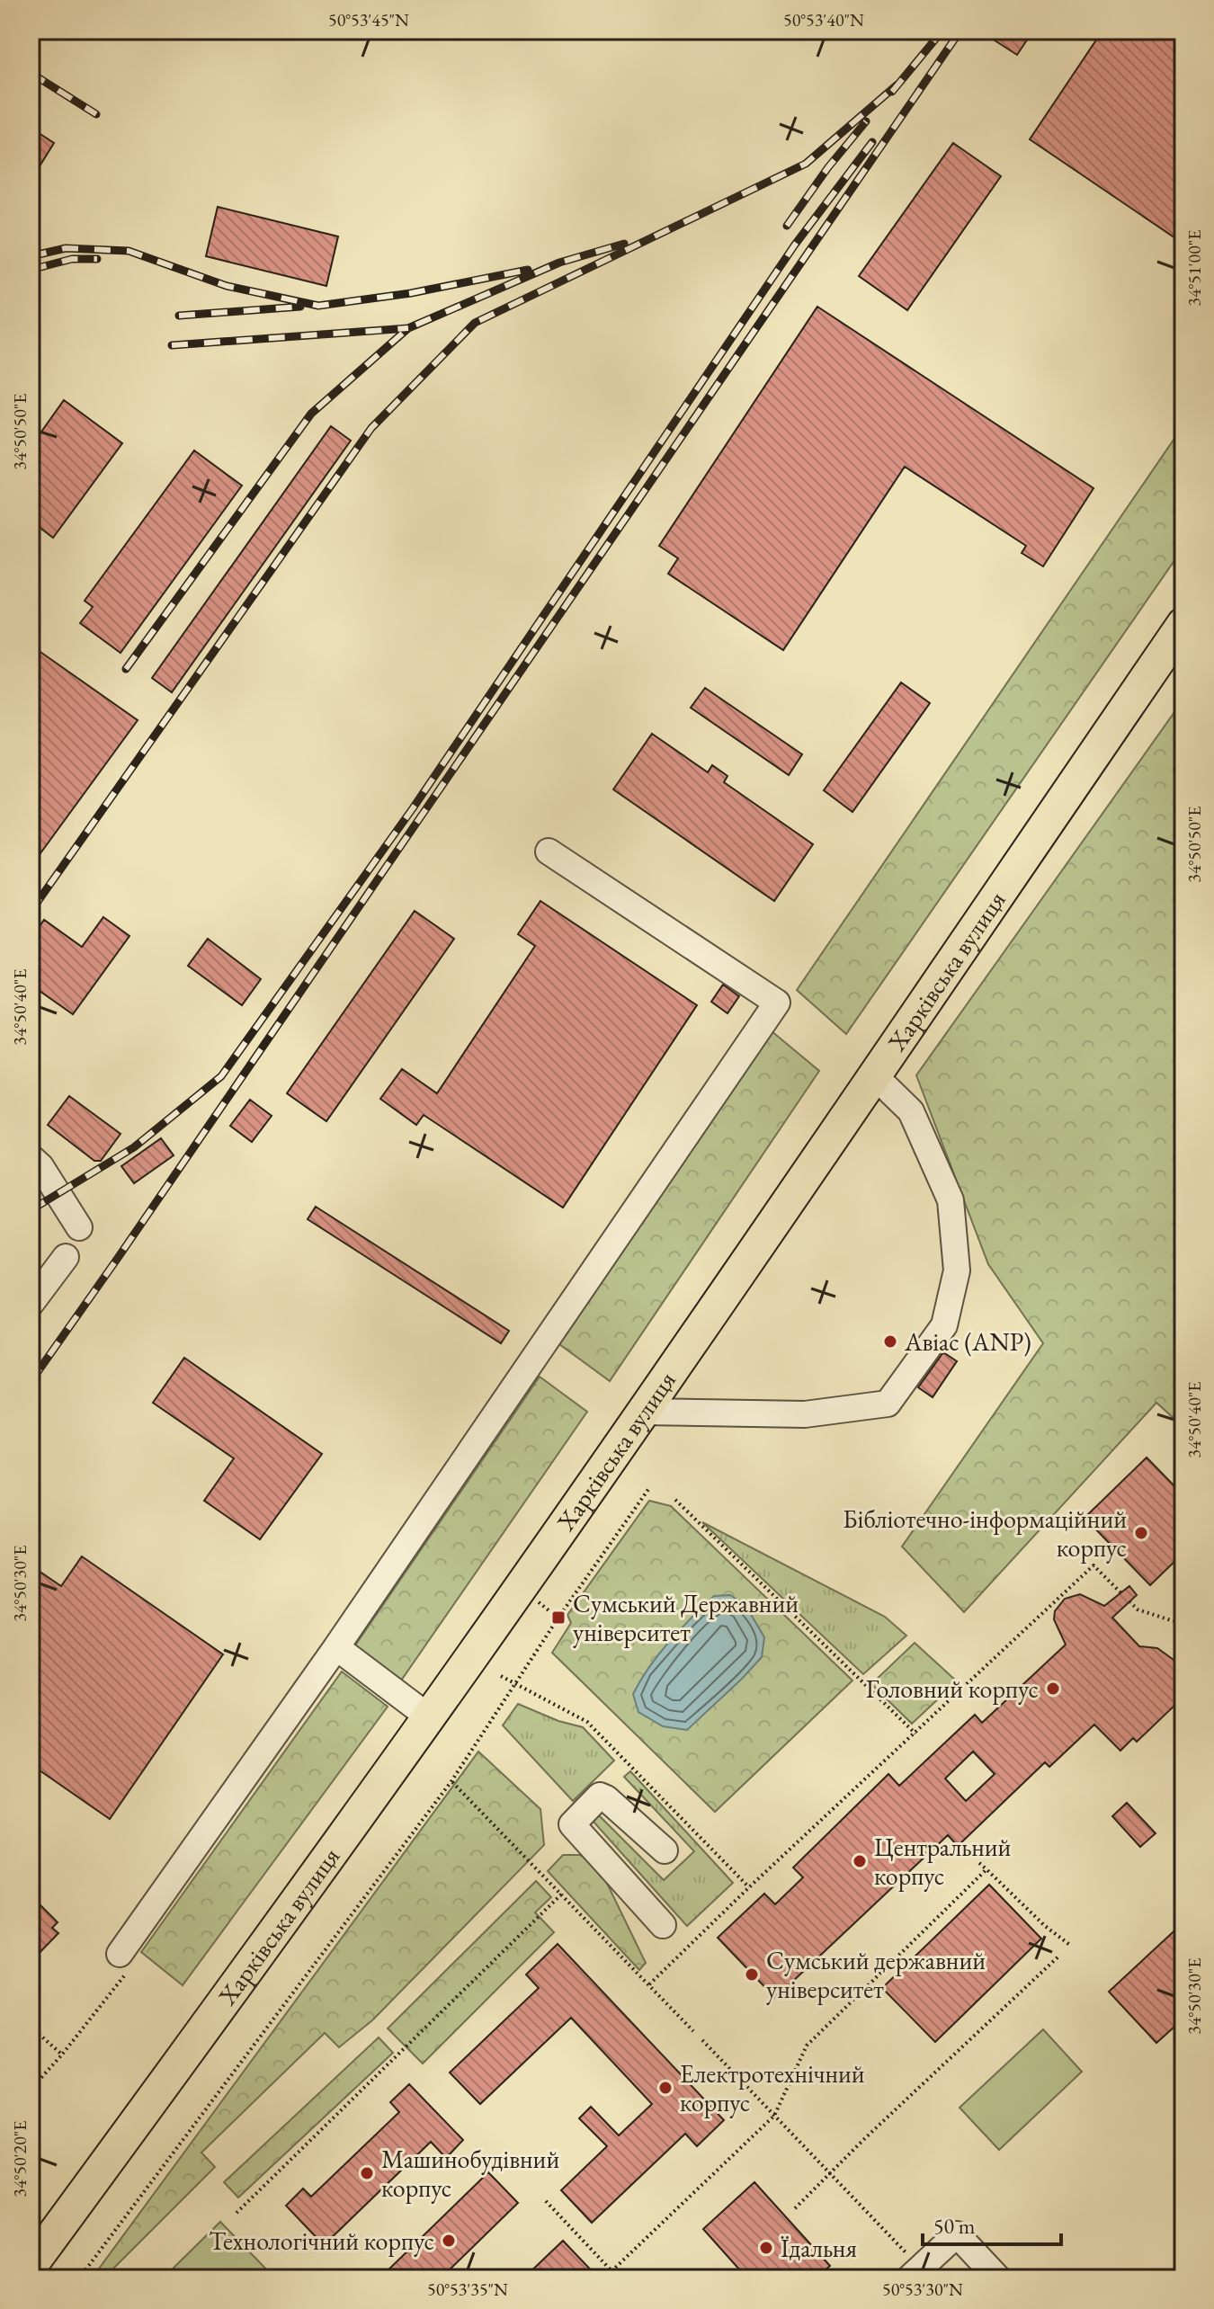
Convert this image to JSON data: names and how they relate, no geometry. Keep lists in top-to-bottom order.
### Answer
{
  "streets": {
    "main road": ["Харківська вулиця"]
  },
  "places": {
    "other": [
      "Авіас (ANP)",
      "Бібліотечно-інформаційний корпус",
      "Головний корпус",
      "Центральний корпус",
      "Сумський державний університет",
      "Електротехнічний корпус",
      "Машинобудівний корпус",
      "Технологічний корпус",
      "Їдальня"
    ],
    "transit": ["Сумський Державний університет"]
  },
  "scale_bar": "50 m",
  "coordinates": [
    "50°53'45\"N",
    "50°53'40\"N",
    "34°51'00\"E",
    "34°50'50\"E",
    "34°50'40\"E",
    "34°50'30\"E",
    "34°50'20\"E",
    "50°53'35\"N",
    "50°53'30\"N"
  ]
}
